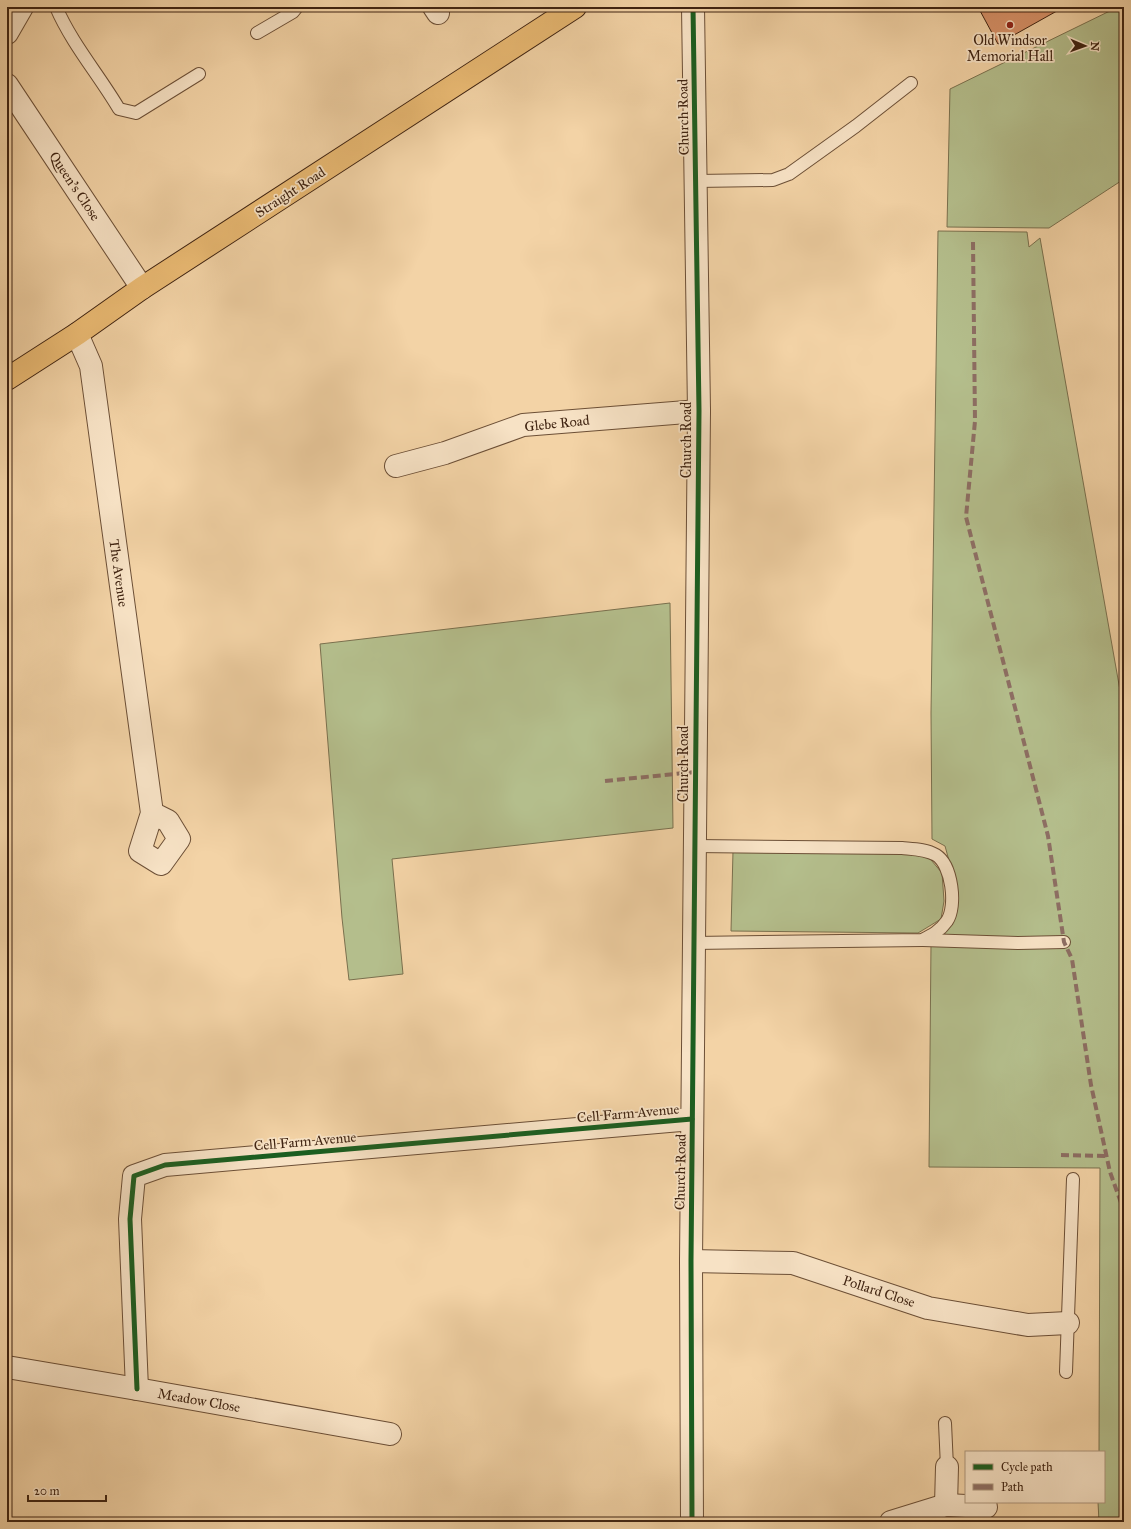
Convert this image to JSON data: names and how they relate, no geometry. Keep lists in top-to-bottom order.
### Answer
{
  "streets": {
    "main road": ["Straight Road"],
    "street": [
      "Church Road",
      "Queen's Close",
      "Glebe Road",
      "The Avenue",
      "Cell Farm Avenue",
      "Pollard Close",
      "Meadow Close"
    ]
  },
  "crossings": [
    ["Church Road", "Glebe Road"],
    ["Church Road", "Cell Farm Avenue"],
    ["Church Road", "Pollard Close"],
    ["Queen's Close", "Straight Road"],
    ["Straight Road", "The Avenue"],
    ["Cell Farm Avenue", "Meadow Close"]
  ],
  "places": ["Old Windsor Memorial Hall"],
  "legend": ["Cycle path", "Path"],
  "scale_bar": "20 m",
  "north": "right"
}
